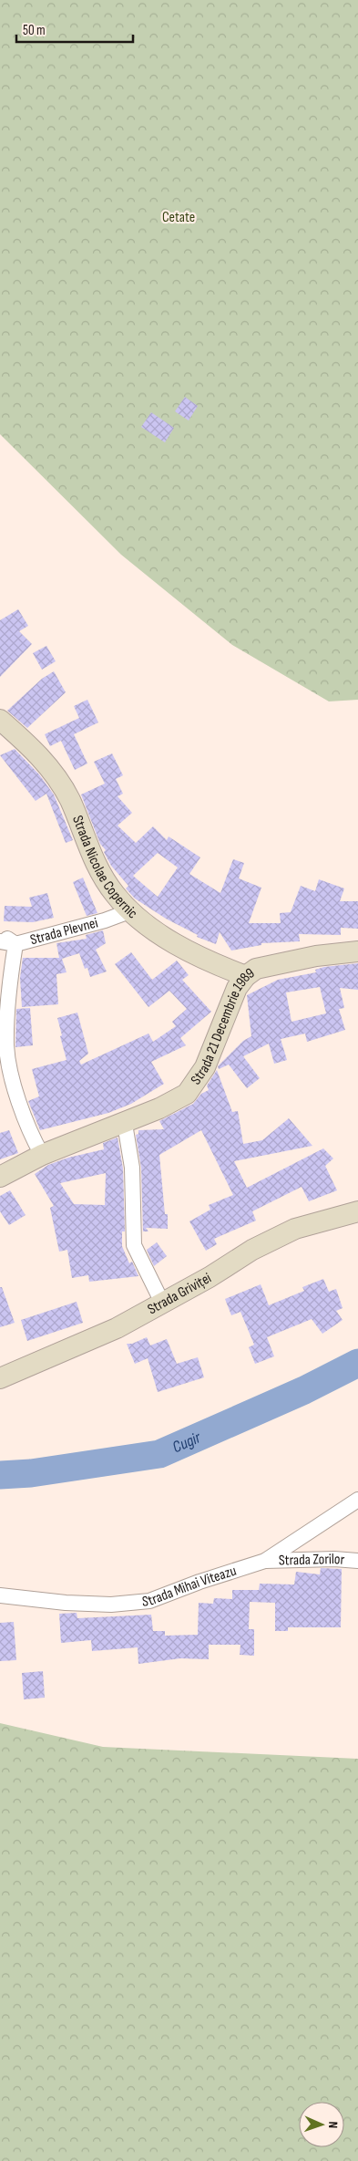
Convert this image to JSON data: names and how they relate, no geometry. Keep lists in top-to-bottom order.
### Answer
{
  "streets": {
    "main road": ["Strada Nicolae Copernic", "Strada 21 Decembrie 1989", "Strada Griviței"],
    "street": ["Strada Plevnei", "Strada Zorilor", "Strada Mihai Viteazu"]
  },
  "crossings": [
    ["Strada Nicolae Copernic", "Strada Plevnei"],
    ["Strada Nicolae Copernic", "Strada 21 Decembrie 1989"],
    ["Strada Zorilor", "Strada Mihai Viteazu"]
  ],
  "water": ["Cugir"],
  "parks": ["Cetate"],
  "scale_bar": "50 m",
  "north": "right"
}
